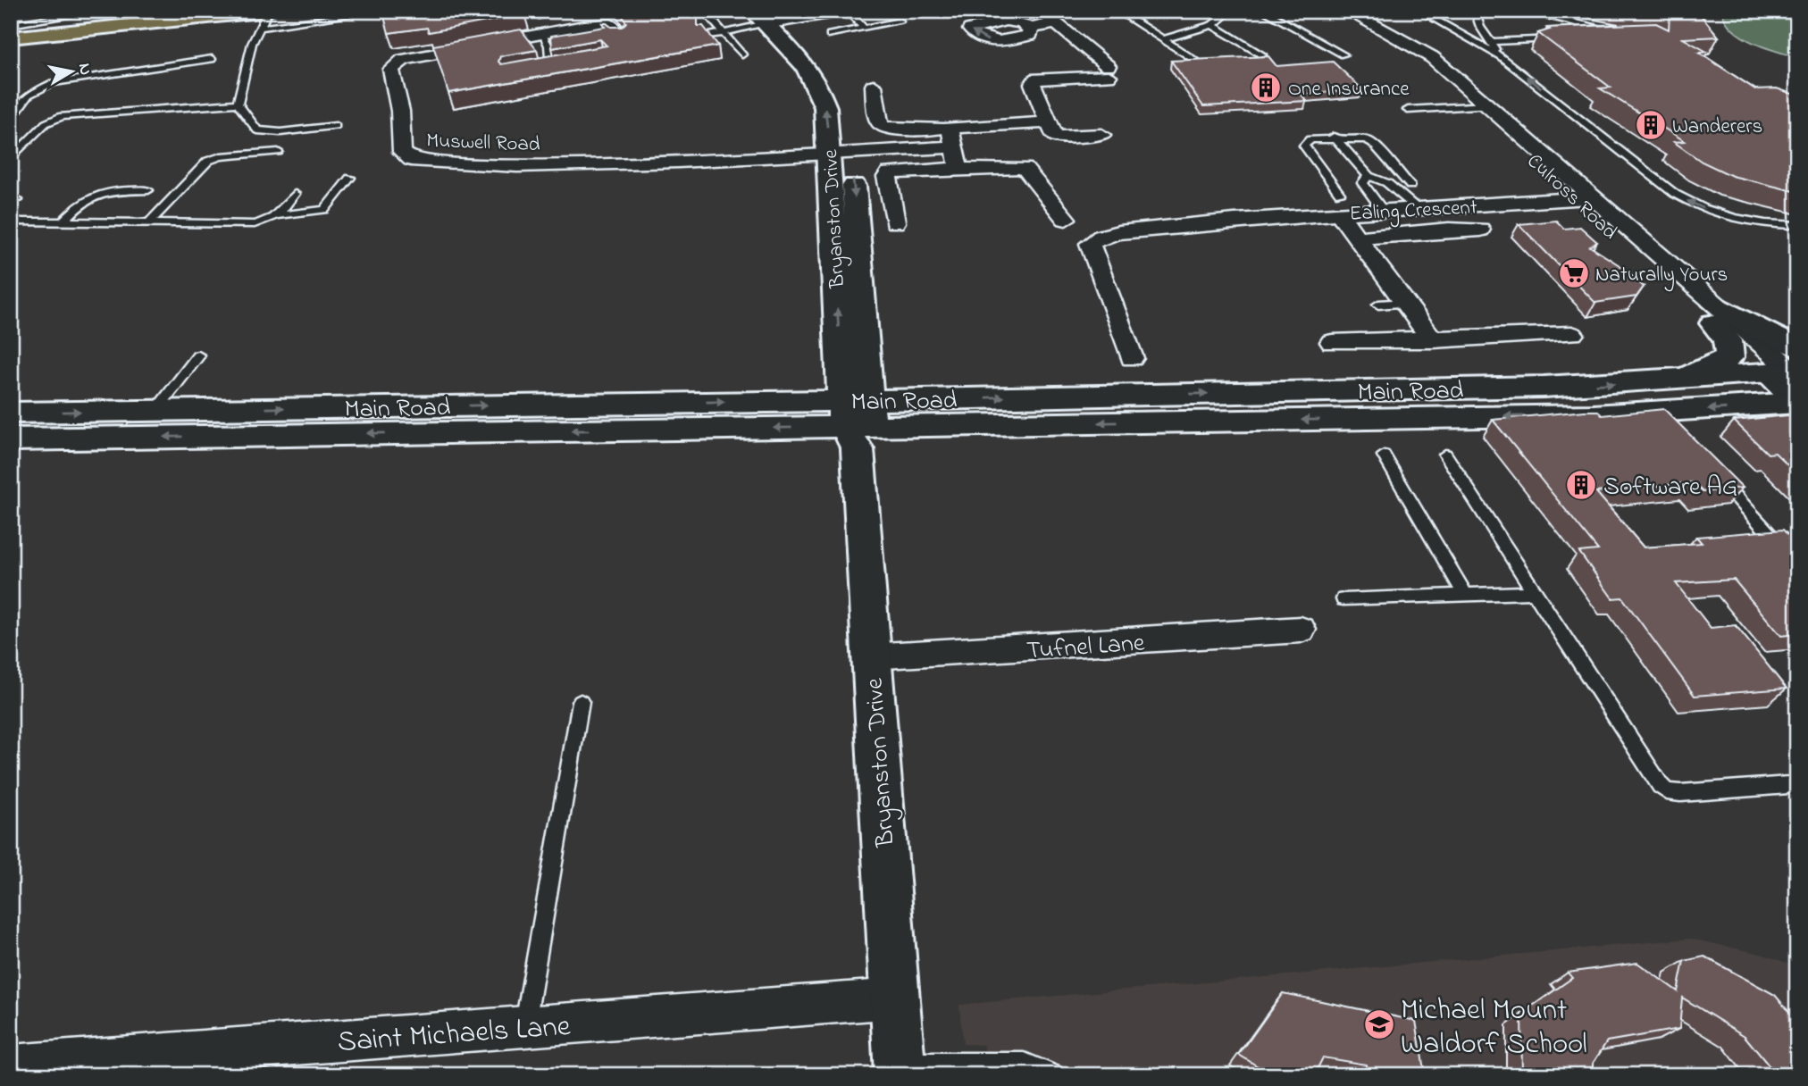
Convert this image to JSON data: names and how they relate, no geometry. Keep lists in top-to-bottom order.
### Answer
{
  "streets": {
    "main road": ["Culross Road", "Bryanston Drive", "Main Road"],
    "street": [
      "Muswell Road",
      "Ealing Crescent",
      "Tufnel Lane",
      "Saint Michaels Lane"
    ]
  },
  "crossings": [
    ["Muswell Road", "Bryanston Drive"],
    ["Culross Road", "Ealing Crescent"],
    ["Culross Road", "Main Road"],
    ["Bryanston Drive", "Main Road"],
    ["Bryanston Drive", "Tufnel Lane"],
    ["Bryanston Drive", "Saint Michaels Lane"]
  ],
  "places": {
    "building": ["One Insurance", "Wanderers", "Software AG"],
    "supermarket": ["Naturally Yours"],
    "school or university": ["Michael Mount Waldorf School"]
  },
  "north": "right"
}
